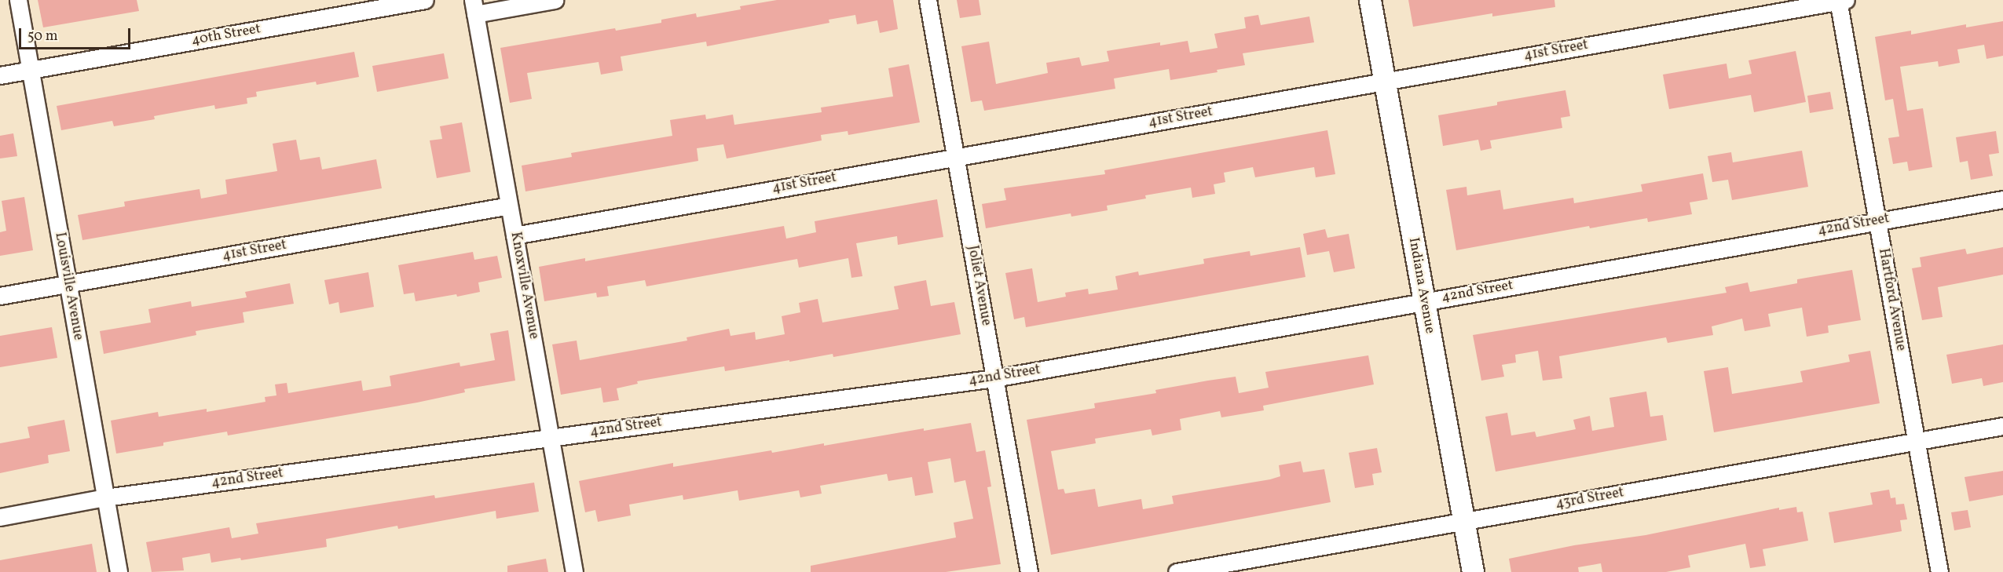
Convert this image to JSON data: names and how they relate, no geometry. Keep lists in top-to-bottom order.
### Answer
{
  "streets": {
    "main road": ["Indiana Avenue"],
    "street": [
      "40th Street",
      "41st Street",
      "42nd Street",
      "Knoxville Avenue",
      "Joliet Avenue",
      "Louisville Avenue",
      "Hartford Avenue",
      "43rd Street"
    ]
  },
  "crossings": [
    ["40th Street", "Louisville Avenue"],
    ["41st Street", "Knoxville Avenue"],
    ["41st Street", "Joliet Avenue"],
    ["41st Street", "Indiana Avenue"],
    ["41st Street", "Louisville Avenue"],
    ["41st Street", "Hartford Avenue"],
    ["42nd Street", "Knoxville Avenue"],
    ["42nd Street", "Joliet Avenue"],
    ["42nd Street", "Indiana Avenue"],
    ["42nd Street", "Louisville Avenue"],
    ["42nd Street", "Hartford Avenue"],
    ["Indiana Avenue", "43rd Street"],
    ["Hartford Avenue", "43rd Street"]
  ],
  "scale_bar": "50 m"
}
